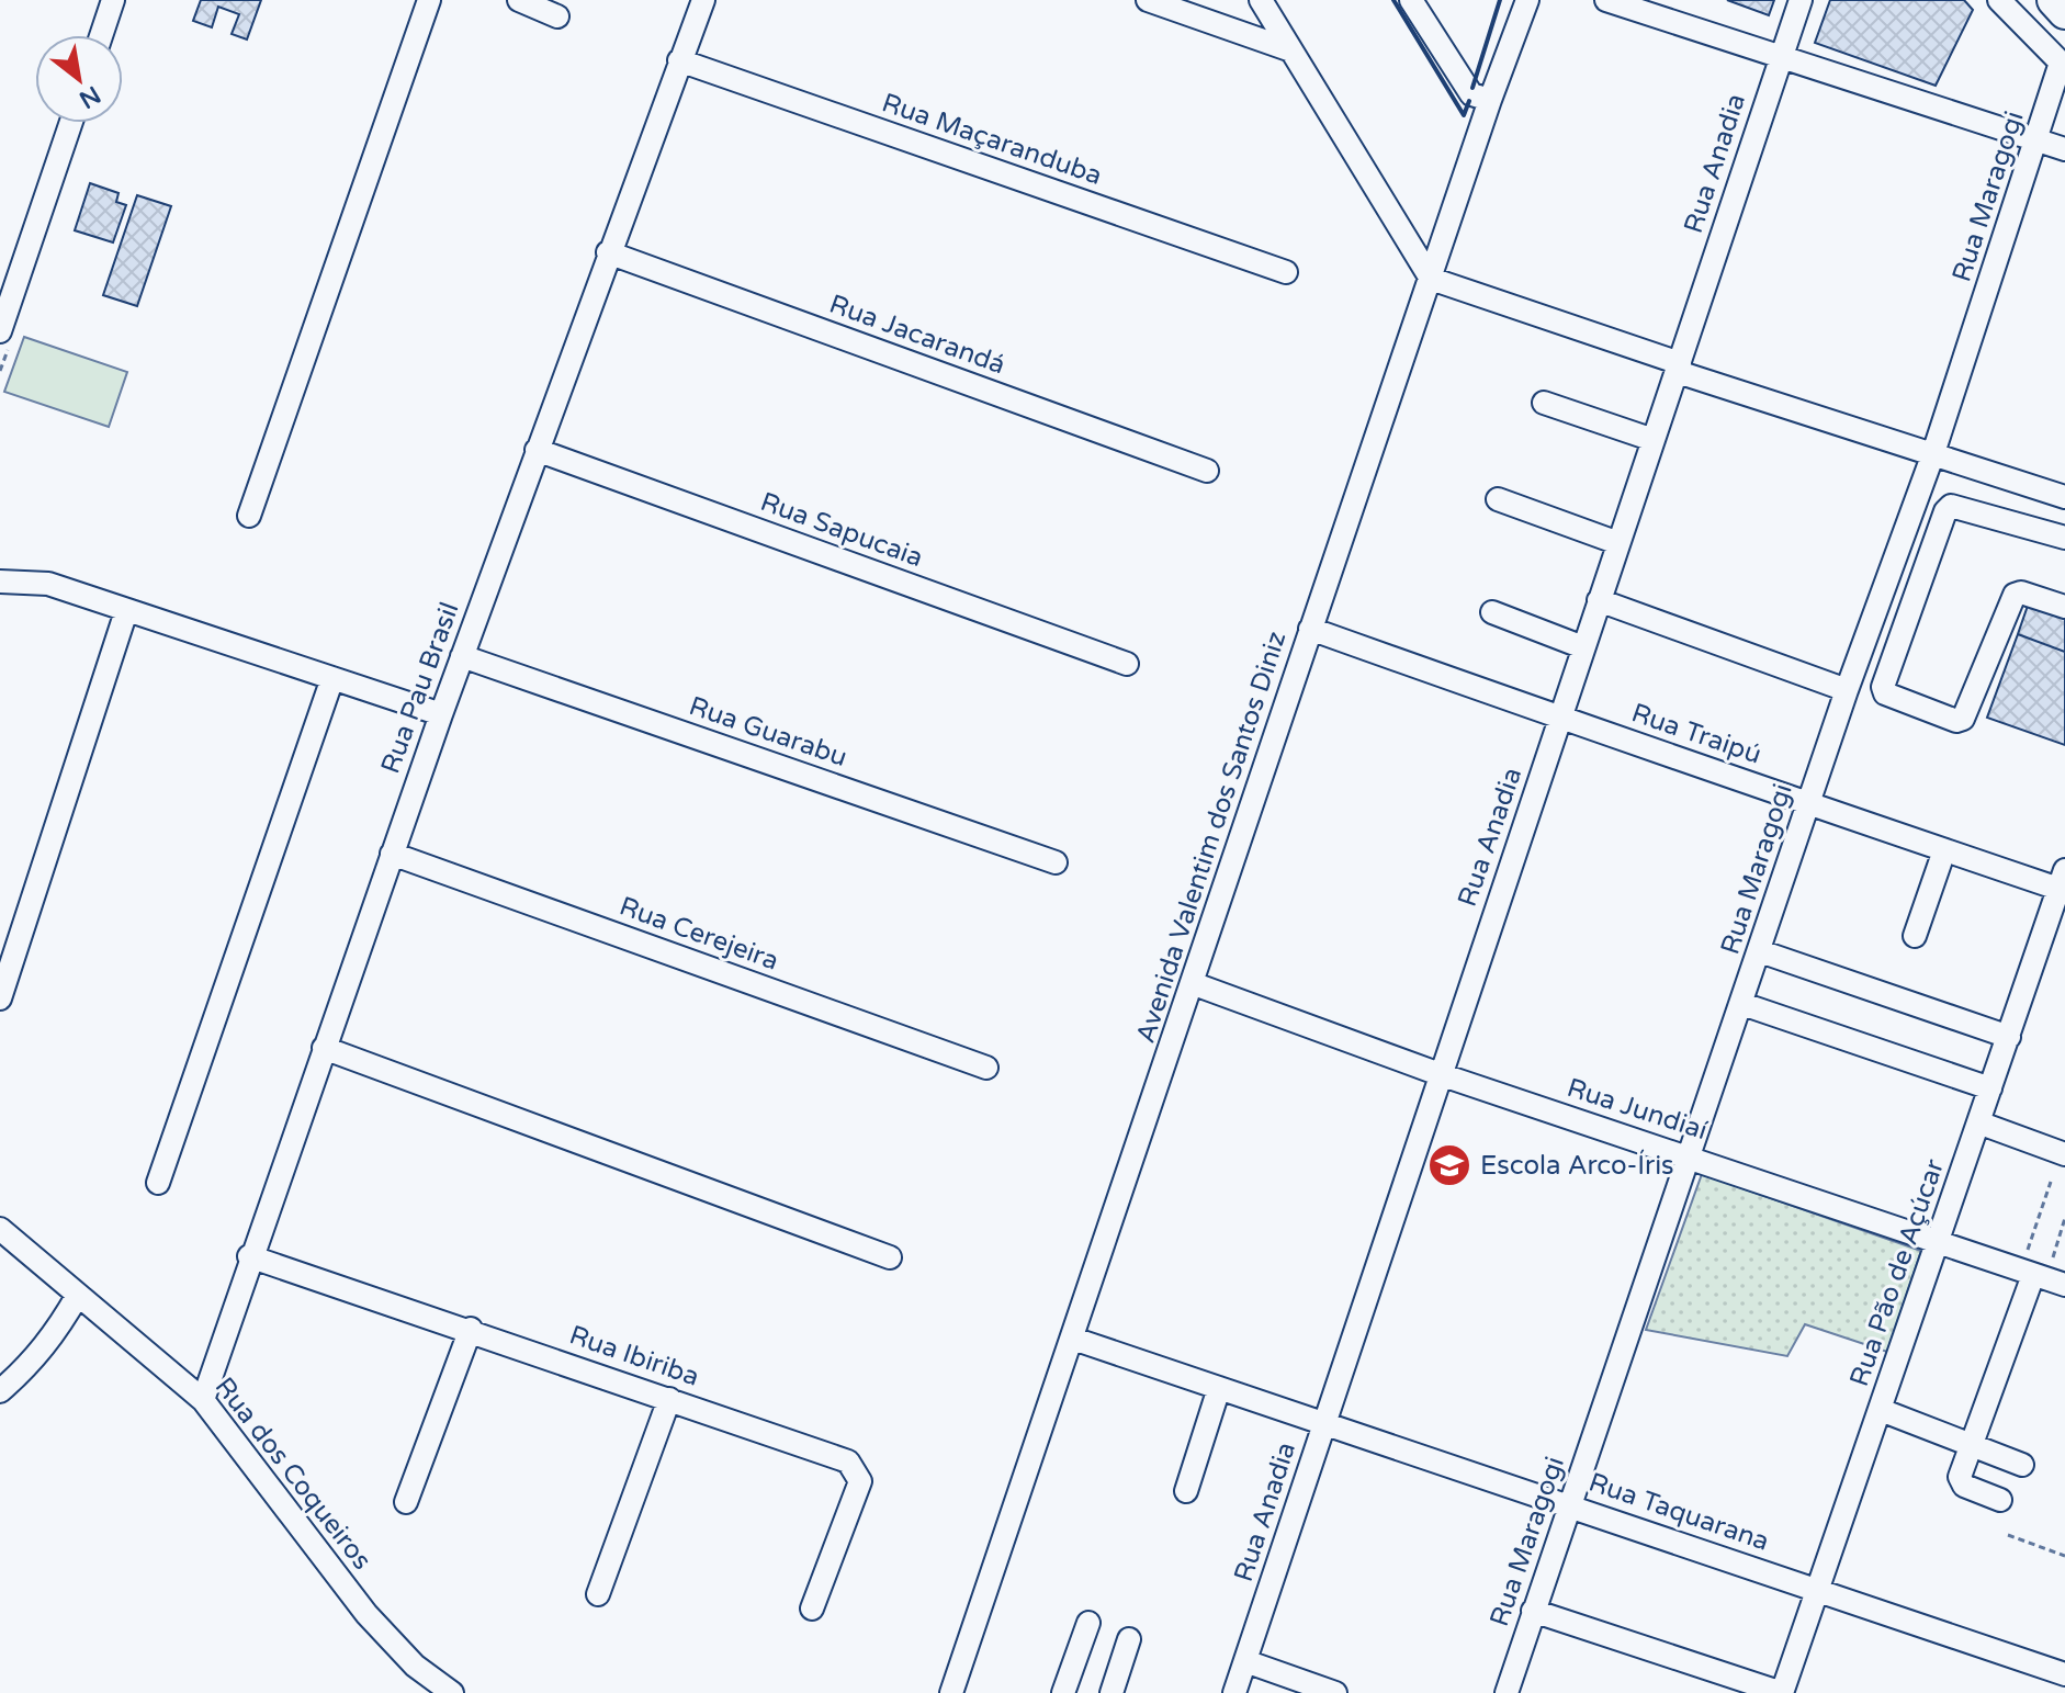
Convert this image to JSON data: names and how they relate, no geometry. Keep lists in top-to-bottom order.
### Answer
{
  "streets": {
    "street": [
      "Rua Maçaranduba",
      "Rua Anadia",
      "Rua Maragogi",
      "Rua Jacarandá",
      "Rua Sapucaia",
      "Rua Pau Brasil",
      "Rua Guarabu",
      "Rua Traipú",
      "Avenida Valentim dos Santos Diniz",
      "Rua Cerejeira",
      "Rua Jundiaí",
      "Rua Pão de Açúcar",
      "Rua Ibiriba",
      "Rua dos Coqueiros",
      "Rua Taquarana"
    ]
  },
  "crossings": [
    ["Rua Maçaranduba", "Rua Pau Brasil"],
    ["Rua Anadia", "Rua Traipú"],
    ["Rua Anadia", "Rua Jundiaí"],
    ["Rua Anadia", "Rua Taquarana"],
    ["Rua Maragogi", "Rua Traipú"],
    ["Rua Maragogi", "Rua Jundiaí"],
    ["Rua Maragogi", "Rua Taquarana"],
    ["Rua Jacarandá", "Rua Pau Brasil"],
    ["Rua Sapucaia", "Rua Pau Brasil"],
    ["Rua Pau Brasil", "Rua Guarabu"],
    ["Rua Pau Brasil", "Rua Cerejeira"],
    ["Rua Pau Brasil", "Rua Ibiriba"],
    ["Rua Pau Brasil", "Rua dos Coqueiros"],
    ["Rua Traipú", "Avenida Valentim dos Santos Diniz"],
    ["Rua Traipú", "Rua Pão de Açúcar"],
    ["Avenida Valentim dos Santos Diniz", "Rua Jundiaí"],
    ["Avenida Valentim dos Santos Diniz", "Rua Taquarana"],
    ["Rua Jundiaí", "Rua Pão de Açúcar"],
    ["Rua Pão de Açúcar", "Rua Taquarana"]
  ],
  "places": {
    "school or university": ["Escola Arco-Íris"]
  },
  "north": "bottom right"
}
